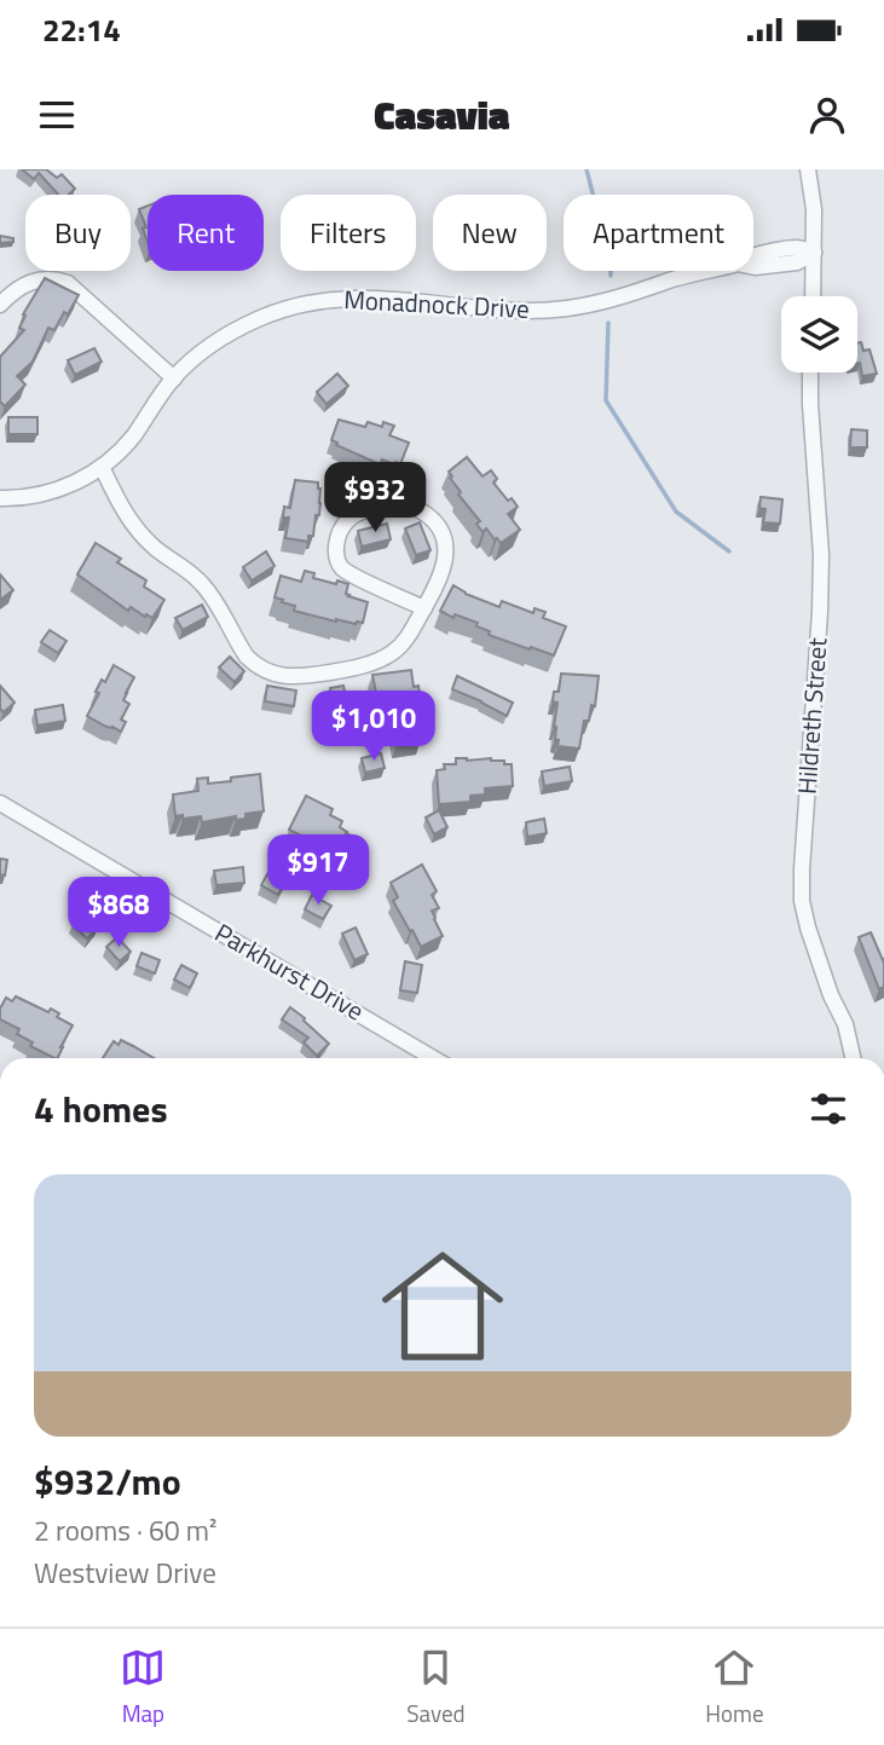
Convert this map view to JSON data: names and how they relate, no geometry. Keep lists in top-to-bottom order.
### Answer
{
  "streets": {
    "street": ["Monadnock Drive", "Hildreth Street", "Parkhurst Drive"]
  },
  "page": {
    "status": "22:14",
    "header": "Casavia",
    "chip": [
      "Buy",
      "Rent",
      "Filters",
      "New",
      "Apartment"
    ],
    "price": [
      "$932",
      "$1,010",
      "$917",
      "$868"
    ],
    "heading": "4 homes",
    "list": [
      {
        "name": "$932/mo",
        "note": "2 rooms · 60 m² · Westview Drive"
      }
    ],
    "tabs": ["Map", "Saved", "Home"]
  }
}
